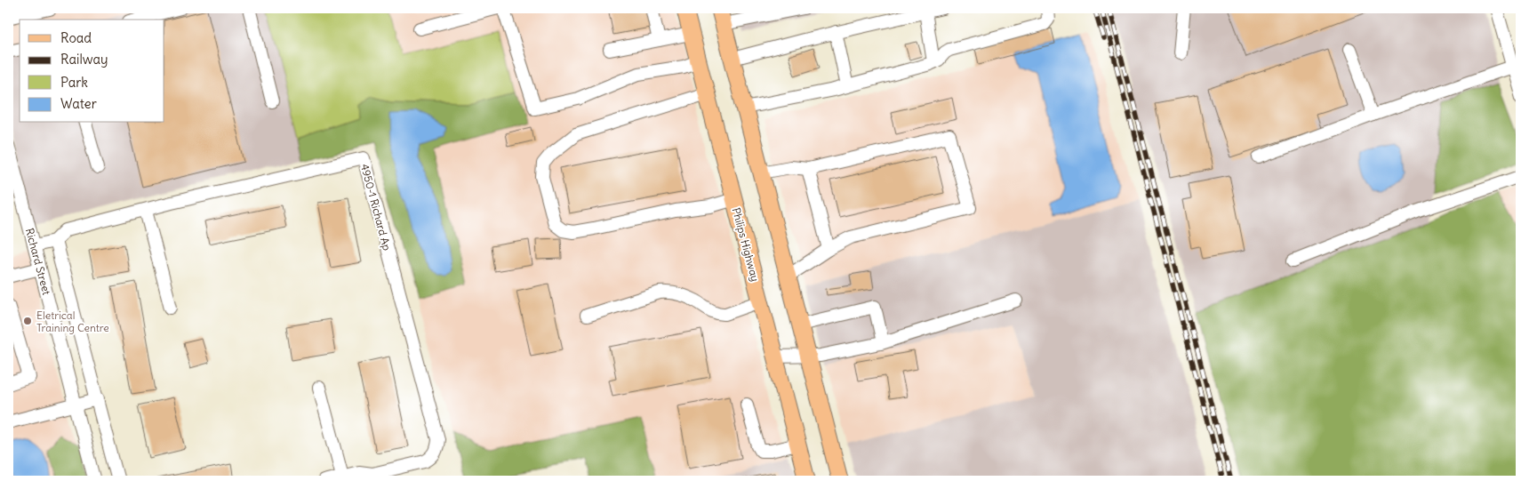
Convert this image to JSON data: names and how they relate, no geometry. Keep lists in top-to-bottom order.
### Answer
{
  "streets": {
    "main road": ["Philips Highway"],
    "street": ["4950-1 Richard Ap", "Richard Street"]
  },
  "crossings": [
    ["4950-1 Richard Ap", "Richard Street"]
  ],
  "places": ["Eletrical Training Centre"],
  "legend": [
    "Road",
    "Railway",
    "Park",
    "Water"
  ]
}
